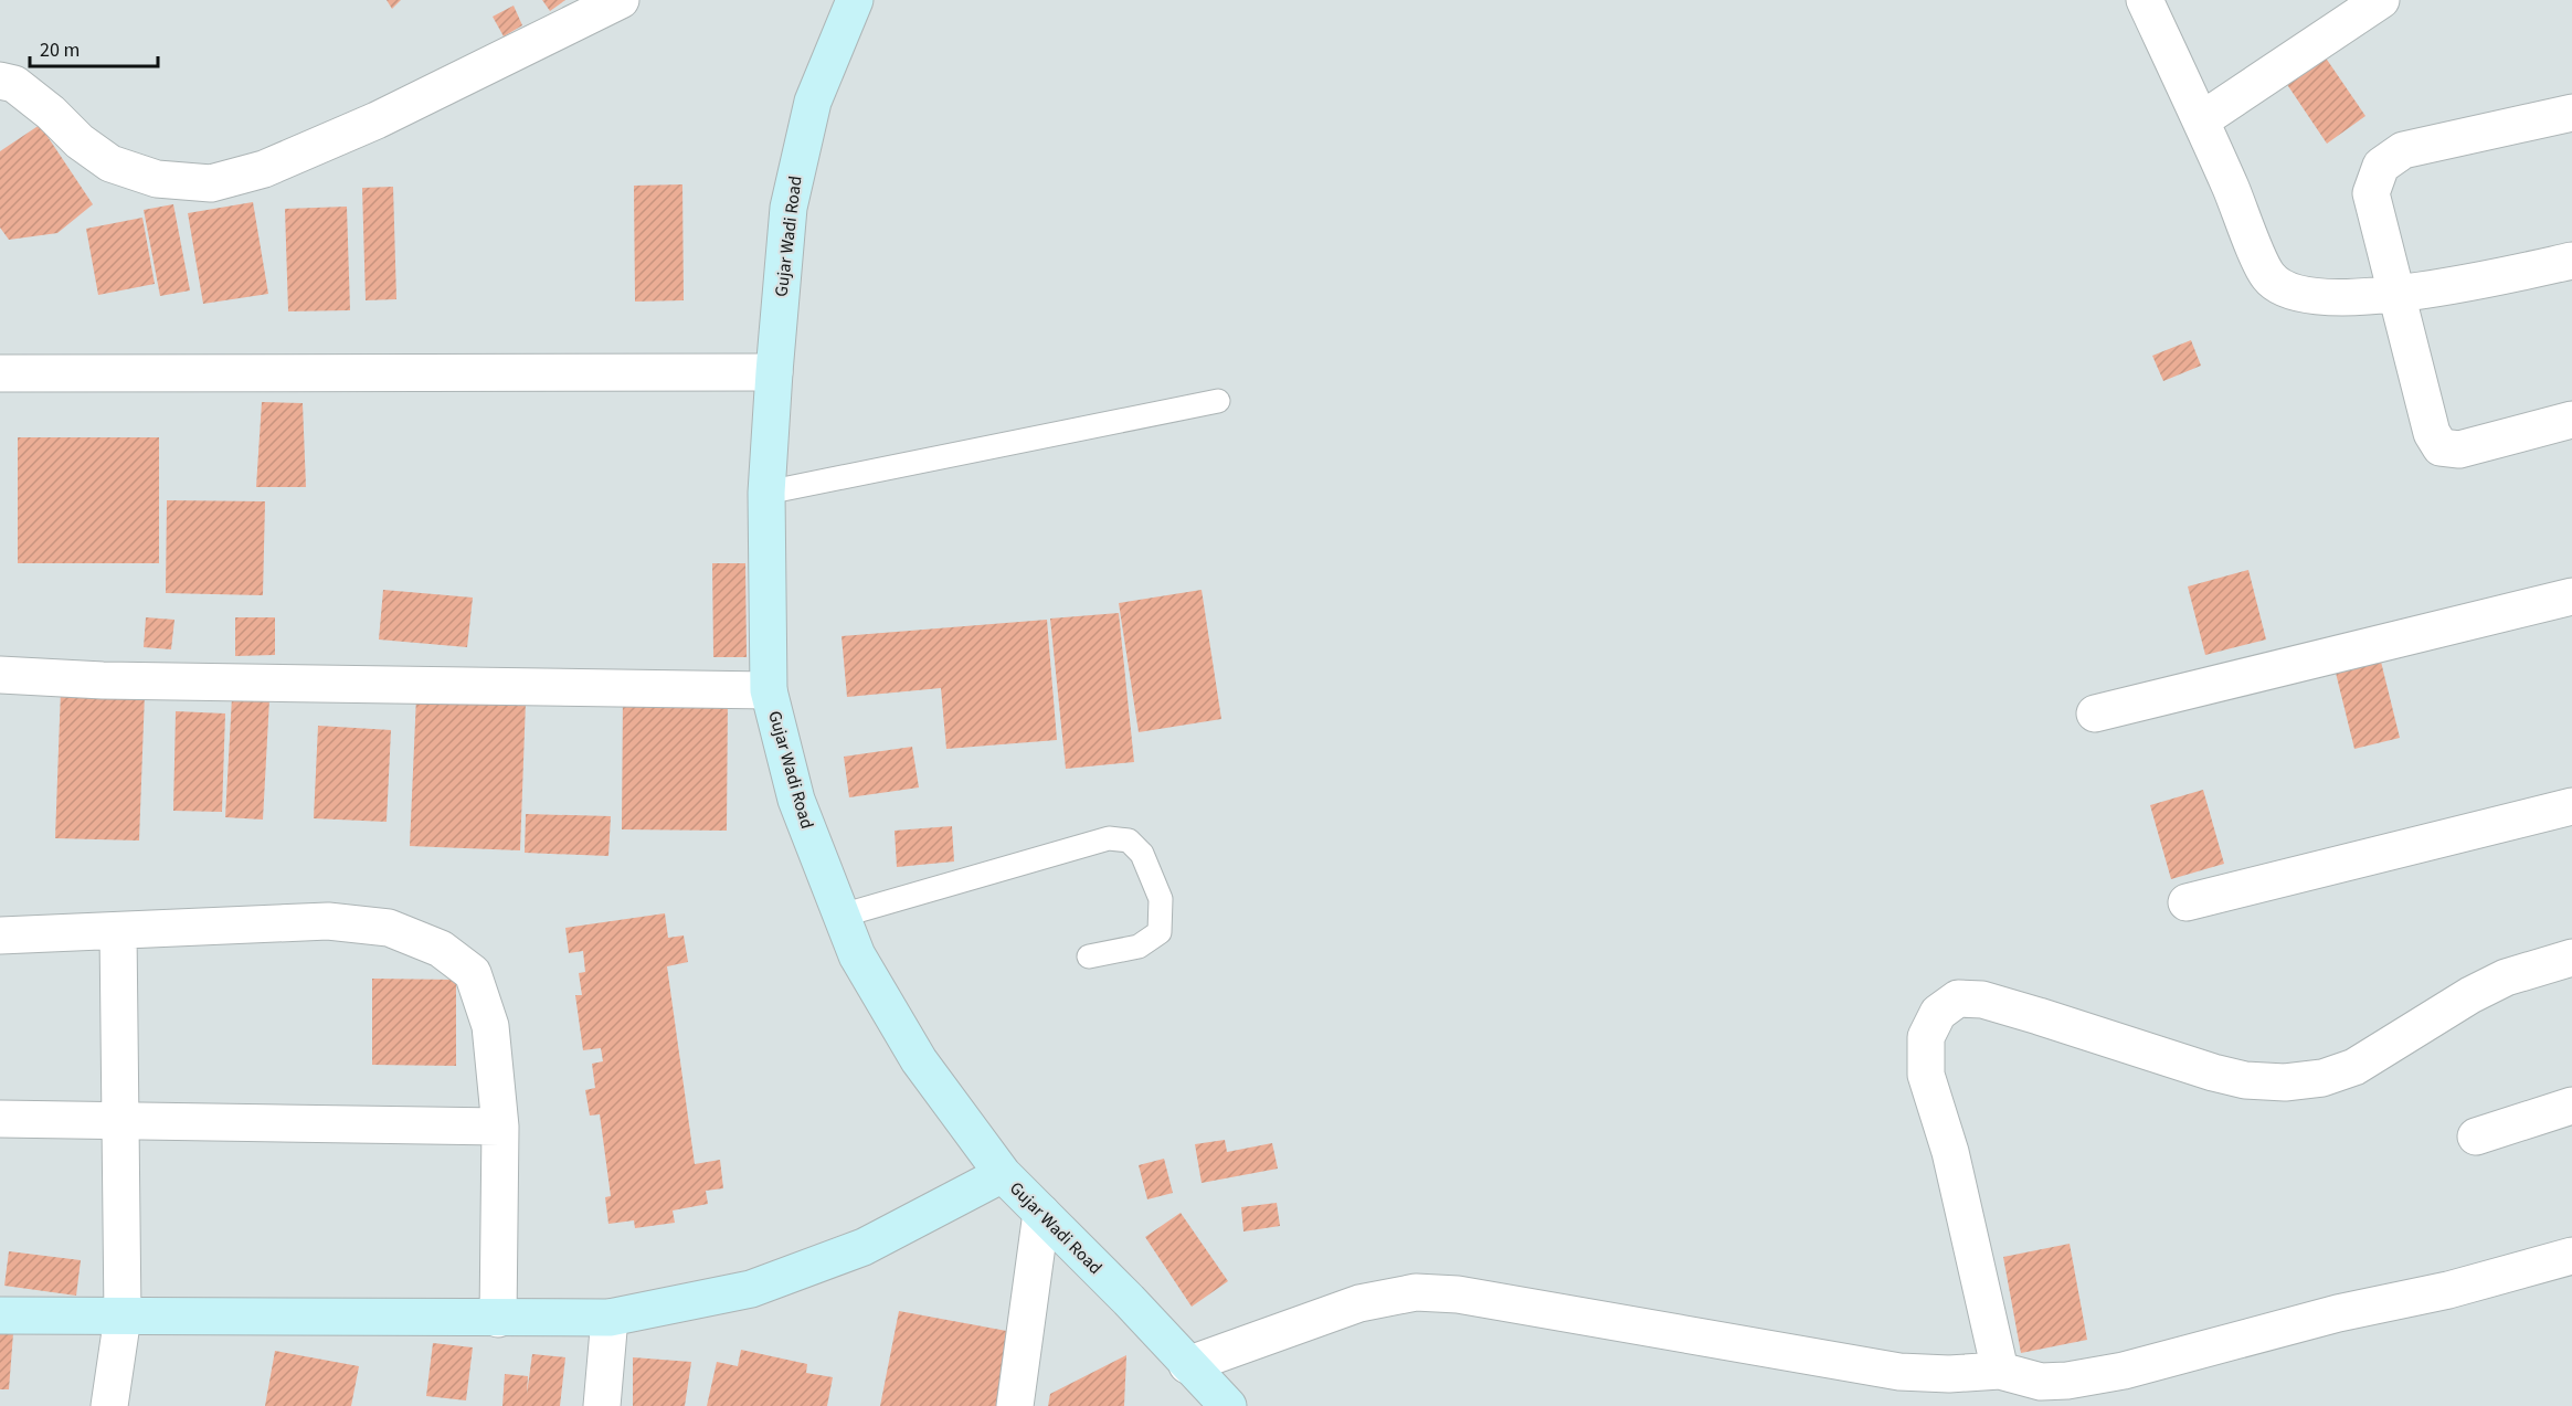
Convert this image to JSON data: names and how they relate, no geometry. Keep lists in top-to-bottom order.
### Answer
{
  "streets": {
    "street": ["Gujar Wadi Road"]
  },
  "scale_bar": "20 m"
}
